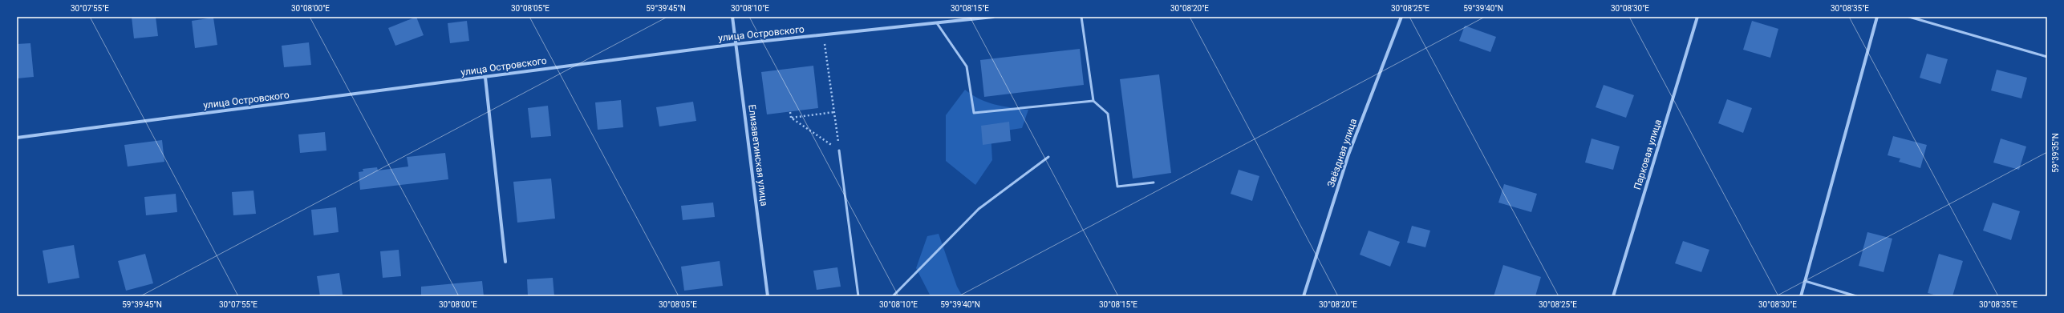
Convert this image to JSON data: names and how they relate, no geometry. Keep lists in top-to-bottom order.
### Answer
{
  "streets": {
    "street": [
      "улица Островского",
      "Звёздная улица",
      "Парковая улица",
      "Елизаветинская улица"
    ]
  },
  "crossings": [
    ["улица Островского", "Елизаветинская улица"]
  ],
  "coordinates": [
    "30°07'55\"E",
    "30°08'00\"E",
    "30°08'05\"E",
    "59°39'45\"N",
    "30°08'10\"E",
    "30°08'15\"E",
    "30°08'20\"E",
    "30°08'25\"E",
    "59°39'40\"N",
    "30°08'30\"E",
    "30°08'35\"E",
    "59°39'35\"N"
  ]
}
